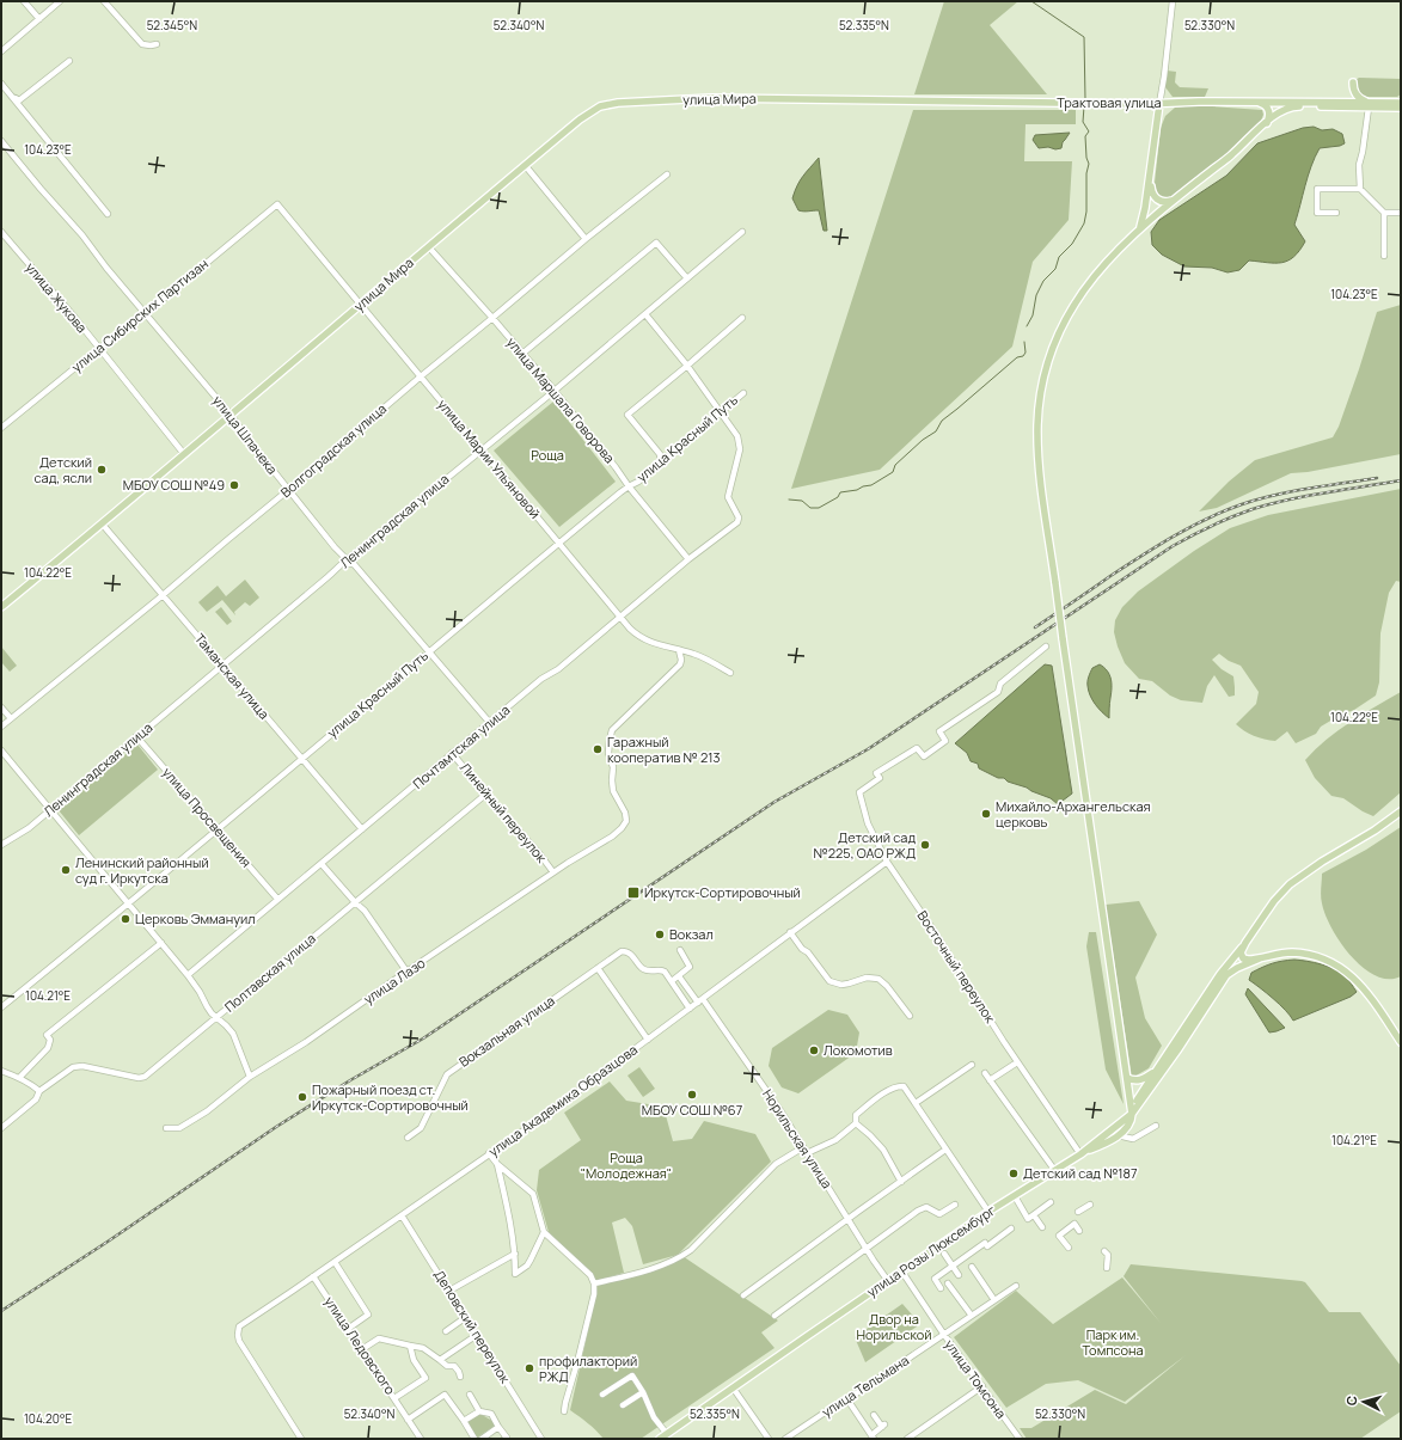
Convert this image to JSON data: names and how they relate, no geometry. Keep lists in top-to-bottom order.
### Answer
{
  "streets": {
    "main road": ["улица Мира", "Трактовая улица", "улица Розы Люксембург"],
    "street": [
      "улица Жукова",
      "улица Сибирских Партизан",
      "улица Маршала Говорова",
      "улица Шпачека",
      "улица Красный Путь",
      "Волгоградская улица",
      "улица Марии Ульяновой",
      "Ленинградская улица",
      "Таманская улица",
      "Почтамтская улица",
      "Линейный переулок",
      "улица Просвещения",
      "Восточный переулок",
      "Полтавская улица",
      "улица Лазо",
      "Вокзальная улица",
      "улица Академика Образцова",
      "Норильская улица",
      "Деповский переулок",
      "улица Ледовского",
      "улица Томсона",
      "улица Тельмана"
    ]
  },
  "crossings": [
    ["улица Мира", "Трактовая улица"],
    ["улица Мира", "улица Жукова"],
    ["улица Мира", "улица Маршала Говорова"],
    ["улица Мира", "улица Шпачека"],
    ["улица Мира", "улица Марии Ульяновой"],
    ["улица Мира", "Таманская улица"],
    ["улица Жукова", "улица Сибирских Партизан"],
    ["улица Сибирских Партизан", "улица Шпачека"],
    ["улица Сибирских Партизан", "улица Марии Ульяновой"],
    ["улица Маршала Говорова", "улица Красный Путь"],
    ["улица Маршала Говорова", "Волгоградская улица"],
    ["улица Маршала Говорова", "Ленинградская улица"],
    ["улица Маршала Говорова", "Почтамтская улица"],
    ["улица Шпачека", "улица Красный Путь"],
    ["улица Шпачека", "Волгоградская улица"],
    ["улица Шпачека", "Ленинградская улица"],
    ["улица Шпачека", "Почтамтская улица"],
    ["улица Красный Путь", "улица Марии Ульяновой"],
    ["улица Красный Путь", "Таманская улица"],
    ["улица Красный Путь", "Почтамтская улица"],
    ["улица Красный Путь", "улица Просвещения"],
    ["Волгоградская улица", "улица Марии Ульяновой"],
    ["Волгоградская улица", "Таманская улица"],
    ["улица Марии Ульяновой", "Ленинградская улица"],
    ["улица Марии Ульяновой", "Почтамтская улица"],
    ["улица Марии Ульяновой", "улица Лазо"],
    ["Ленинградская улица", "Таманская улица"],
    ["Ленинградская улица", "улица Просвещения"],
    ["Таманская улица", "Почтамтская улица"],
    ["Почтамтская улица", "Линейный переулок"],
    ["Почтамтская улица", "улица Просвещения"],
    ["Линейный переулок", "Полтавская улица"],
    ["Линейный переулок", "улица Лазо"],
    ["Восточный переулок", "улица Академика Образцова"],
    ["Восточный переулок", "улица Розы Люксембург"],
    ["улица Академика Образцова", "Норильская улица"],
    ["улица Академика Образцова", "Деповский переулок"],
    ["улица Академика Образцова", "улица Ледовского"],
    ["Норильская улица", "улица Розы Люксембург"],
    ["улица Розы Люксембург", "улица Томсона"],
    ["улица Томсона", "улица Тельмана"]
  ],
  "parks": [
    "Роща",
    "Роща \"Молодежная\"",
    "Двор на Норильской",
    "Парк им. Томпсона"
  ],
  "places": {
    "other": [
      "Детский сад, ясли",
      "МБОУ СОШ №49",
      "Гаражный кооператив № 213",
      "Михайло-Архангельская церковь",
      "Детский сад №225, ОАО РЖД",
      "Ленинский районный суд г. Иркутска",
      "Церковь Эммануил",
      "Вокзал",
      "Локомотив",
      "МБОУ СОШ №67",
      "Пожарный поезд ст. Иркутск-Сортировочный",
      "Детский сад №187",
      "профилакторий РЖД"
    ],
    "transit": ["Иркутск-Сортировочный"]
  },
  "north": "left",
  "coordinates": [
    "52.345°N",
    "52.340°N",
    "52.335°N",
    "52.330°N",
    "104.23°E",
    "104.22°E",
    "104.21°E",
    "104.20°E"
  ]
}
